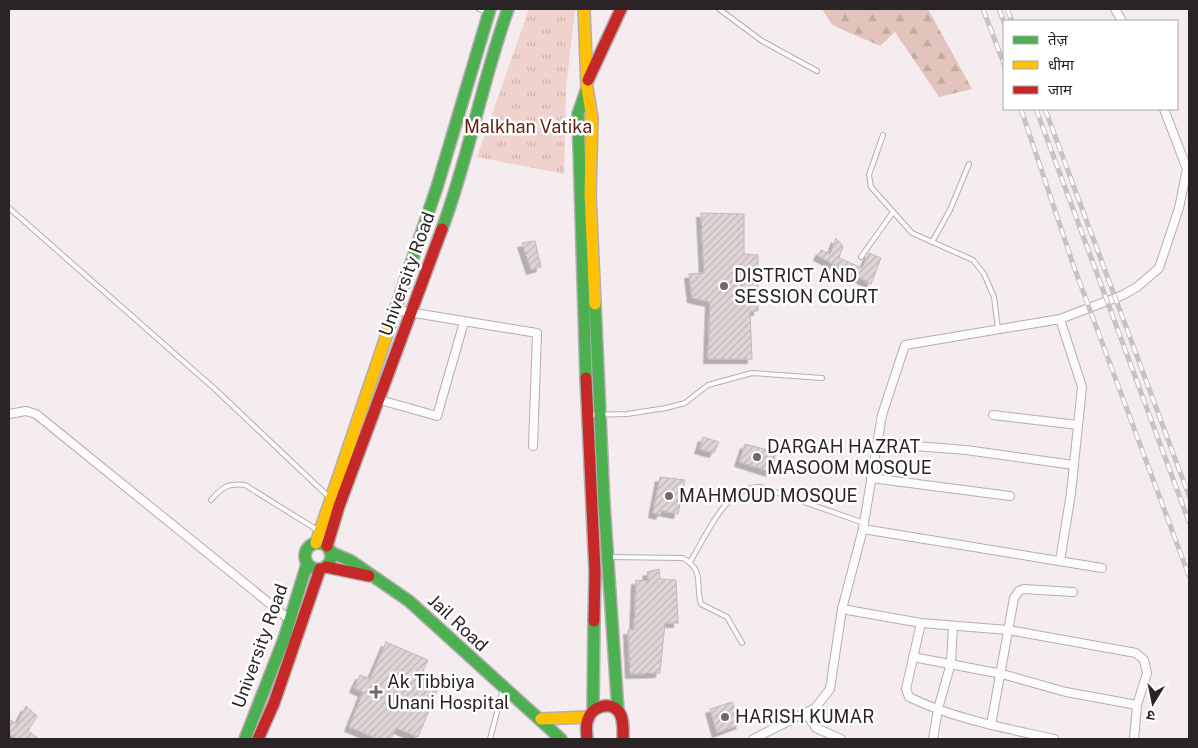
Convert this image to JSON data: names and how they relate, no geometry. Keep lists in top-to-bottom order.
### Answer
{
  "streets": {
    "main road": ["University Road", "Jail Road"]
  },
  "crossings": [
    ["University Road", "Jail Road"]
  ],
  "parks": ["Malkhan Vatika"],
  "places": {
    "other": [
      "DISTRICT AND SESSION COURT",
      "DARGAH HAZRAT MASOOM MOSQUE",
      "MAHMOUD MOSQUE",
      "HARISH KUMAR"
    ],
    "health": ["Ak Tibbiya Unani Hospital"]
  },
  "legend": ["तेज़", "धीमा", "जाम"],
  "north": "bottom"
}
